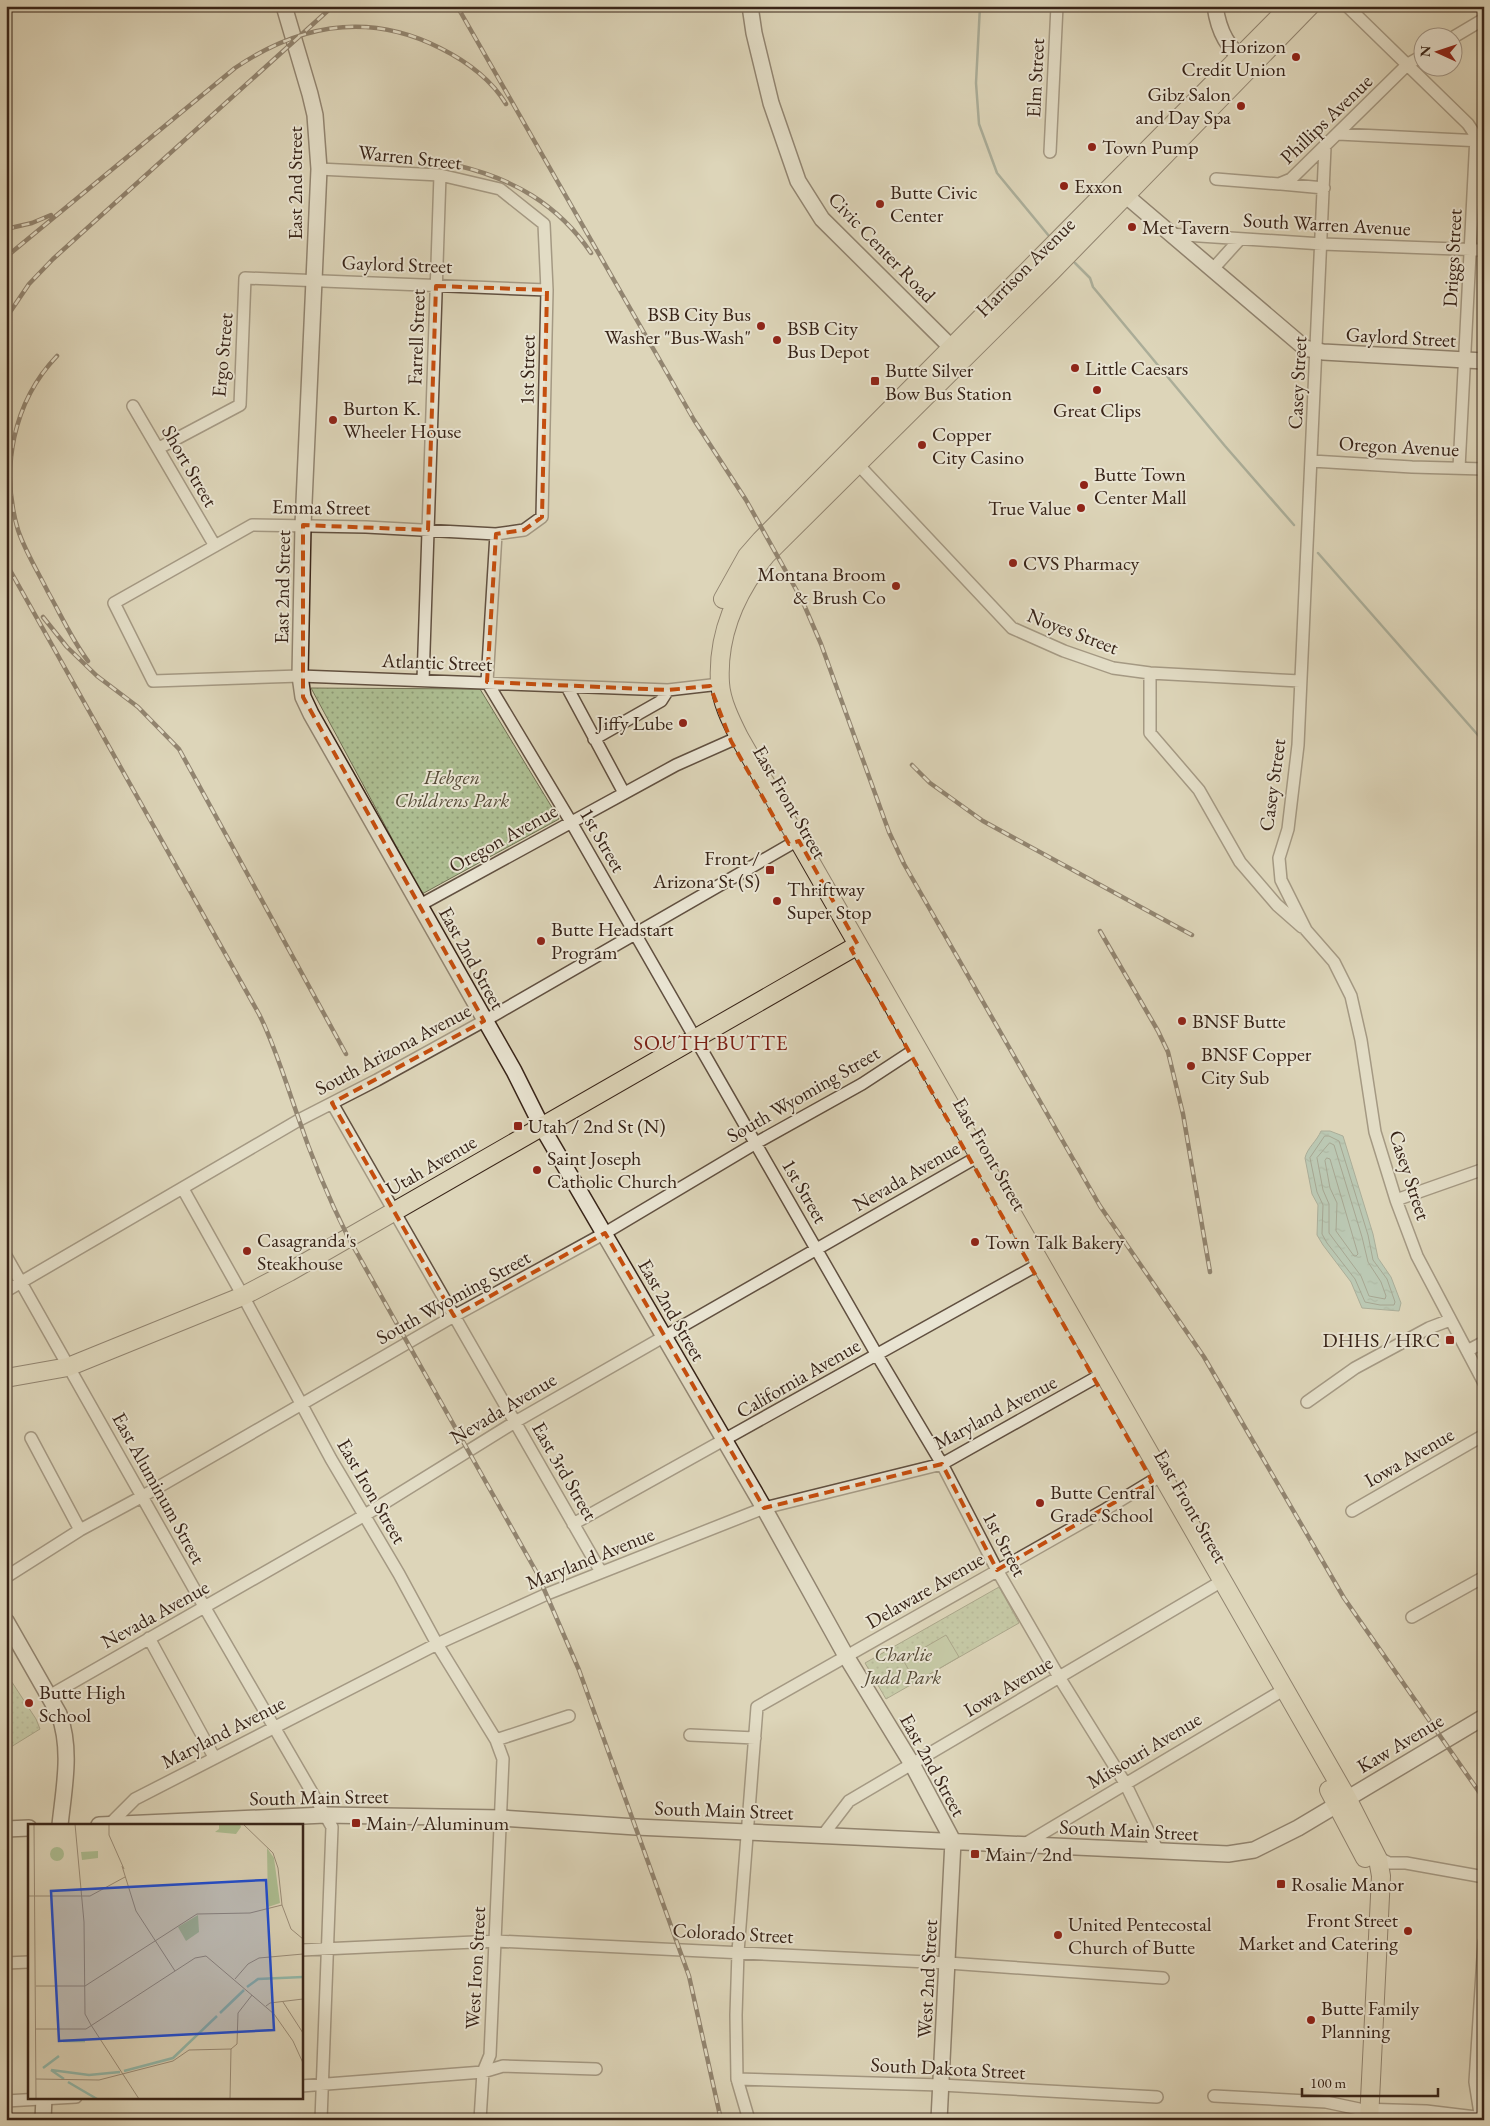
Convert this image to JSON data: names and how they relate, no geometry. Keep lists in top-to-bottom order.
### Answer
{
  "streets": {
    "main road": ["Harrison Avenue", "East Front Street", "Utah Avenue"],
    "street": [
      "Elm Street",
      "Phillips Avenue",
      "Warren Street",
      "East 2nd Street",
      "South Warren Avenue",
      "Civic Center Road",
      "Driggs Street",
      "Gaylord Street",
      "Farrell Street",
      "Ergo Street",
      "1st Street",
      "Casey Street",
      "Oregon Avenue",
      "Short Street",
      "Emma Street",
      "Noyes Street",
      "Atlantic Street",
      "South Arizona Avenue",
      "South Wyoming Street",
      "Nevada Avenue",
      "California Avenue",
      "Maryland Avenue",
      "Iowa Avenue",
      "East 3rd Street",
      "East Aluminum Street",
      "East Iron Street",
      "Delaware Avenue",
      "Kaw Avenue",
      "Missouri Avenue",
      "South Main Street",
      "Colorado Street",
      "West Iron Street",
      "West 2nd Street",
      "South Dakota Street"
    ]
  },
  "crossings": [
    ["Phillips Avenue", "Casey Street"],
    ["Warren Street", "East 2nd Street"],
    ["Warren Street", "Farrell Street"],
    ["Warren Street", "1st Street"],
    ["East 2nd Street", "Gaylord Street"],
    ["East 2nd Street", "Oregon Avenue"],
    ["East 2nd Street", "Emma Street"],
    ["East 2nd Street", "Atlantic Street"],
    ["East 2nd Street", "South Arizona Avenue"],
    ["East 2nd Street", "South Wyoming Street"],
    ["East 2nd Street", "Utah Avenue"],
    ["East 2nd Street", "Nevada Avenue"],
    ["East 2nd Street", "California Avenue"],
    ["East 2nd Street", "Maryland Avenue"],
    ["East 2nd Street", "Iowa Avenue"],
    ["East 2nd Street", "Delaware Avenue"],
    ["East 2nd Street", "South Main Street"],
    ["East 2nd Street", "West 2nd Street"],
    ["South Warren Avenue", "Driggs Street"],
    ["South Warren Avenue", "Casey Street"],
    ["Civic Center Road", "Harrison Avenue"],
    ["Driggs Street", "Gaylord Street"],
    ["Driggs Street", "Oregon Avenue"],
    ["Gaylord Street", "Farrell Street"],
    ["Gaylord Street", "Ergo Street"],
    ["Gaylord Street", "1st Street"],
    ["Gaylord Street", "Casey Street"],
    ["Harrison Avenue", "Noyes Street"],
    ["Harrison Avenue", "East Front Street"],
    ["Farrell Street", "Emma Street"],
    ["Farrell Street", "Atlantic Street"],
    ["Ergo Street", "Short Street"],
    ["1st Street", "Oregon Avenue"],
    ["1st Street", "Emma Street"],
    ["1st Street", "Atlantic Street"],
    ["1st Street", "South Arizona Avenue"],
    ["1st Street", "South Wyoming Street"],
    ["1st Street", "Utah Avenue"],
    ["1st Street", "Nevada Avenue"],
    ["1st Street", "California Avenue"],
    ["1st Street", "Maryland Avenue"],
    ["1st Street", "Iowa Avenue"],
    ["1st Street", "Delaware Avenue"],
    ["1st Street", "Missouri Avenue"],
    ["1st Street", "South Main Street"],
    ["Casey Street", "Oregon Avenue"],
    ["Casey Street", "Noyes Street"],
    ["Oregon Avenue", "East Front Street"],
    ["Short Street", "Emma Street"],
    ["Emma Street", "Atlantic Street"],
    ["Atlantic Street", "East Front Street"],
    ["East Front Street", "South Arizona Avenue"],
    ["East Front Street", "South Wyoming Street"],
    ["East Front Street", "Utah Avenue"],
    ["East Front Street", "Nevada Avenue"],
    ["East Front Street", "California Avenue"],
    ["East Front Street", "Maryland Avenue"],
    ["East Front Street", "Iowa Avenue"],
    ["East Front Street", "Delaware Avenue"],
    ["East Front Street", "Kaw Avenue"],
    ["East Front Street", "Missouri Avenue"],
    ["East Front Street", "South Main Street"],
    ["South Arizona Avenue", "East 3rd Street"],
    ["South Arizona Avenue", "East Aluminum Street"],
    ["South Arizona Avenue", "East Iron Street"],
    ["South Wyoming Street", "East 3rd Street"],
    ["South Wyoming Street", "East Aluminum Street"],
    ["South Wyoming Street", "East Iron Street"],
    ["Utah Avenue", "East 3rd Street"],
    ["Utah Avenue", "East Aluminum Street"],
    ["Utah Avenue", "East Iron Street"],
    ["Nevada Avenue", "East 3rd Street"],
    ["Nevada Avenue", "East Aluminum Street"],
    ["Nevada Avenue", "East Iron Street"],
    ["California Avenue", "East 3rd Street"],
    ["Maryland Avenue", "East 3rd Street"],
    ["Maryland Avenue", "East Aluminum Street"],
    ["Maryland Avenue", "East Iron Street"],
    ["Maryland Avenue", "South Main Street"],
    ["Iowa Avenue", "South Main Street"],
    ["East Aluminum Street", "South Main Street"],
    ["East Aluminum Street", "Colorado Street"],
    ["East Iron Street", "South Main Street"],
    ["East Iron Street", "West Iron Street"],
    ["Kaw Avenue", "South Main Street"],
    ["Missouri Avenue", "South Main Street"],
    ["South Main Street", "West Iron Street"],
    ["South Main Street", "West 2nd Street"],
    ["Colorado Street", "West Iron Street"],
    ["Colorado Street", "West 2nd Street"],
    ["West 2nd Street", "South Dakota Street"]
  ],
  "districts": ["SOUTH BUTTE"],
  "parks": ["Hebgen Childrens Park", "Charlie Judd Park"],
  "places": {
    "other": [
      "Horizon Credit Union",
      "Gibz Salon and Day Spa",
      "Town Pump",
      "Exxon",
      "Butte Civic Center",
      "Met Tavern",
      "BSB City Bus Washer \"Bus-Wash\"",
      "BSB City Bus Depot",
      "Little Caesars",
      "Great Clips",
      "Burton K. Wheeler House",
      "Copper City Casino",
      "Butte Town Center Mall",
      "True Value",
      "CVS Pharmacy",
      "Montana Broom & Brush Co",
      "Jiffy Lube",
      "Thriftway Super Stop",
      "Butte Headstart Program",
      "BNSF Butte",
      "BNSF Copper City Sub",
      "Saint Joseph Catholic Church",
      "Town Talk Bakery",
      "Casagranda's Steakhouse",
      "Butte Central Grade School",
      "Butte High School",
      "Front Street Market and Catering",
      "United Pentecostal Church of Butte",
      "Butte Family Planning"
    ],
    "transit": [
      "Butte Silver Bow Bus Station",
      "Front / Arizona St (S)",
      "Utah / 2nd St (N)",
      "DHHS / HRC",
      "Main / Aluminum",
      "Main / 2nd",
      "Rosalie Manor"
    ]
  },
  "scale_bar": "100 m",
  "north": "left"
}
